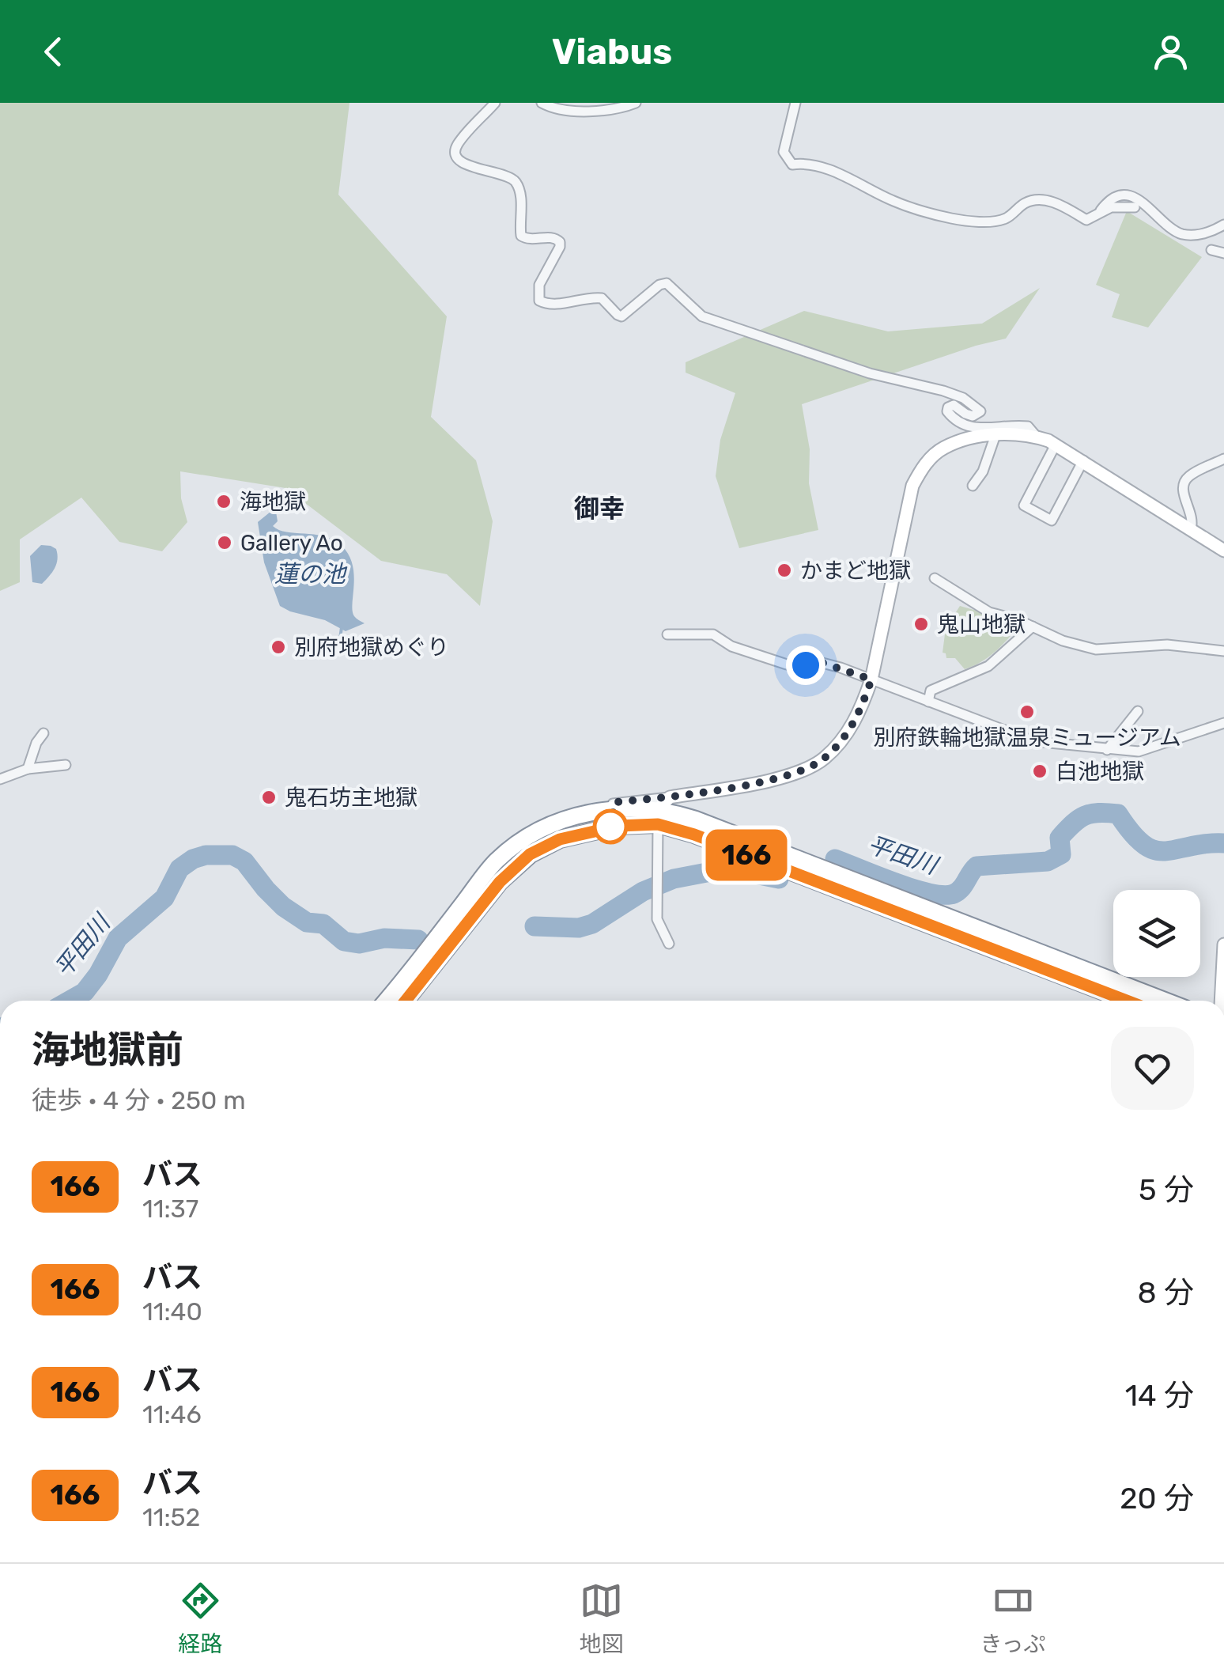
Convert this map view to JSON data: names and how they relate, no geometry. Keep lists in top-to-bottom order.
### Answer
{
  "districts": ["御幸"],
  "water": ["蓮の池", "平田川"],
  "places": [
    "海地獄",
    "Gallery Ao",
    "かまど地獄",
    "鬼山地獄",
    "別府地獄めぐり",
    "別府鉄輪地獄温泉ミュージアム",
    "白池地獄",
    "鬼石坊主地獄"
  ],
  "lines": ["bus line 166"],
  "page": {
    "header": "Viabus",
    "on_map": "166",
    "heading": ["海地獄前", "徒歩 · 4 分 · 250 m"],
    "list": [
      {
        "mark": "166",
        "name": "バス",
        "note": "11:37",
        "value": "5 分"
      },
      {
        "mark": "166",
        "name": "バス",
        "note": "11:40",
        "value": "8 分"
      },
      {
        "mark": "166",
        "name": "バス",
        "note": "11:46",
        "value": "14 分"
      },
      {
        "mark": "166",
        "name": "バス",
        "note": "11:52",
        "value": "20 分"
      }
    ],
    "tabs": ["経路", "地図", "きっぷ"]
  }
}
